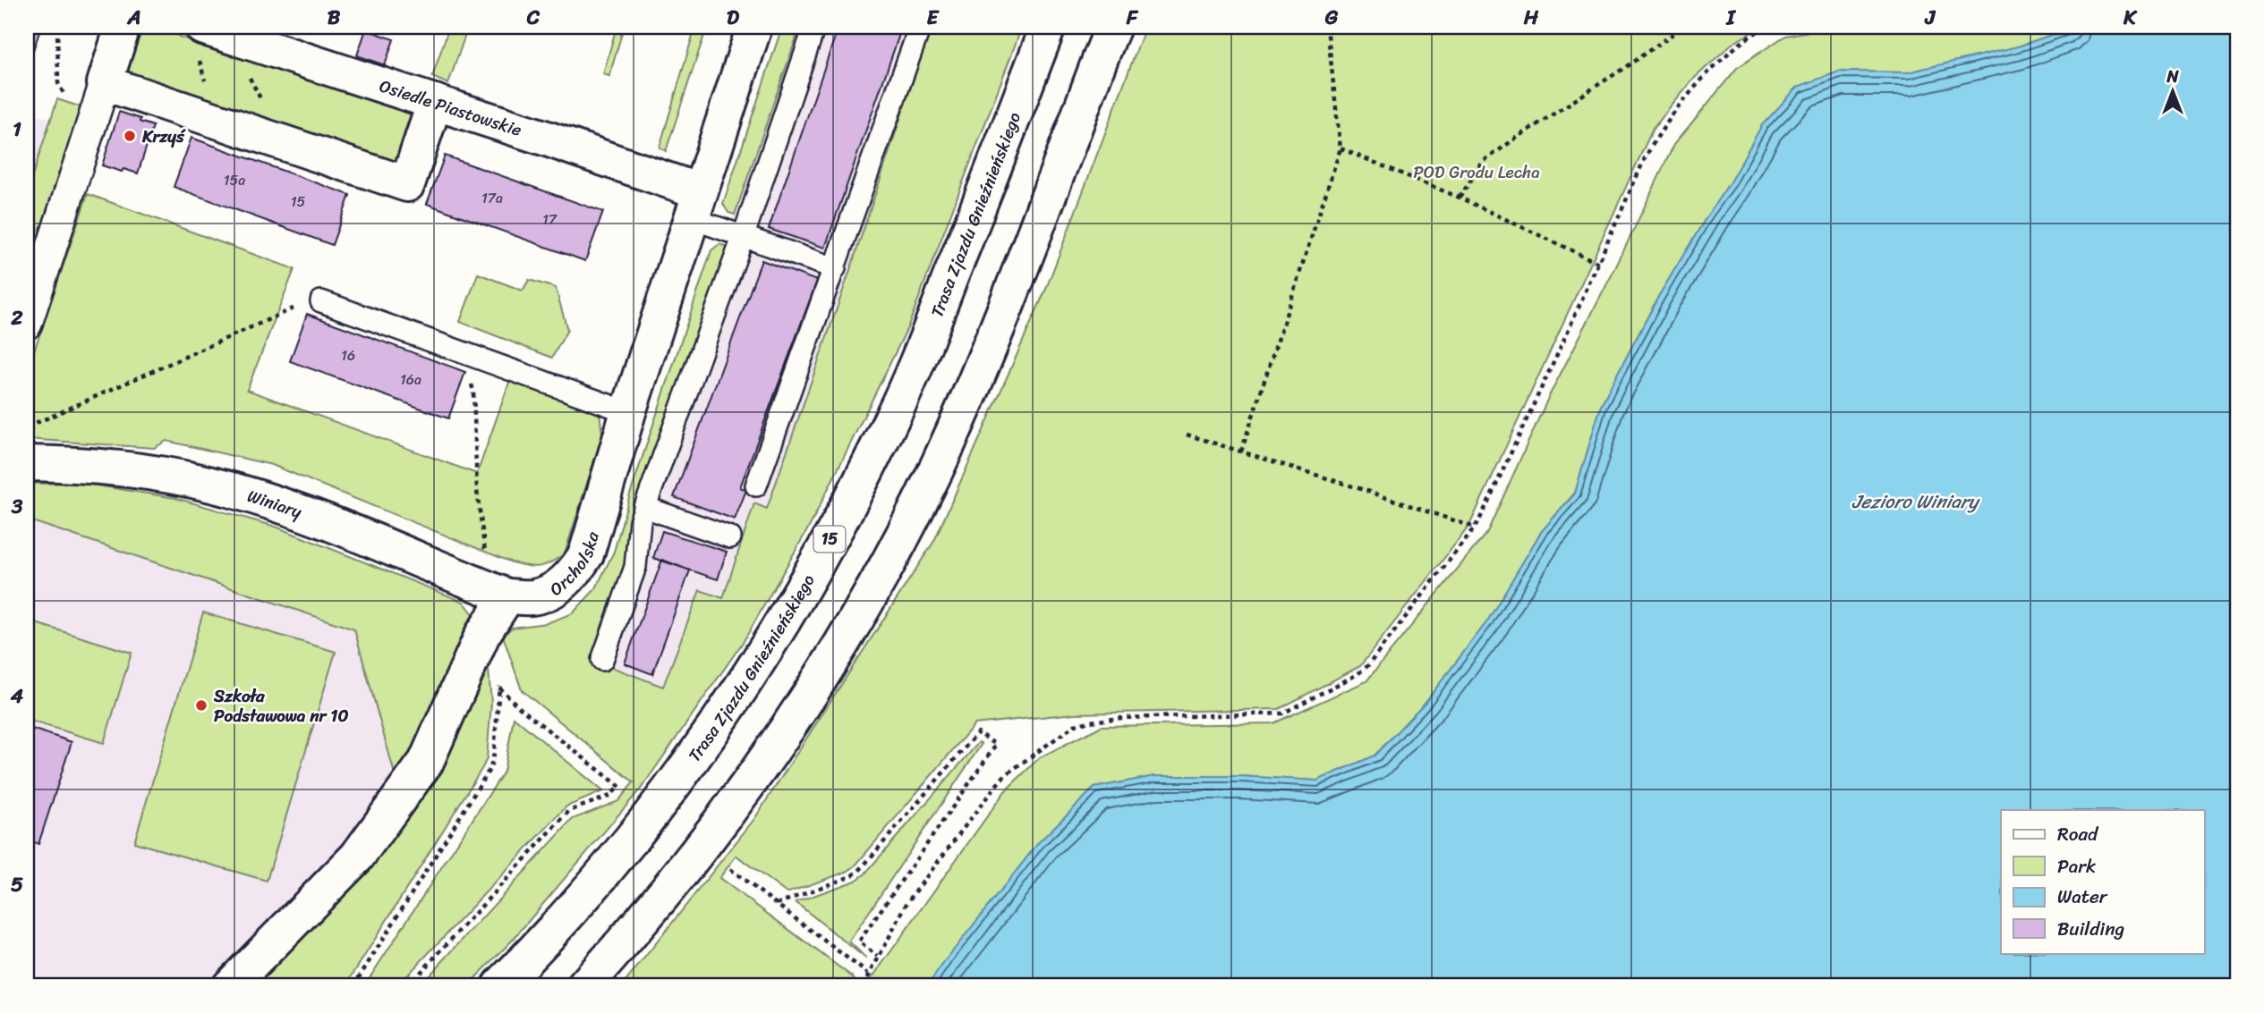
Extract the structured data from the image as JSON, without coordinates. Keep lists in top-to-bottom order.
{
  "streets": {
    "street": [
      "Osiedle Piastowskie",
      "Trasa Zjazdu Gnieźnieńskiego",
      "Winiary",
      "15",
      "Orcholska"
    ]
  },
  "crossings": [
    ["Osiedle Piastowskie", "Orcholska"],
    ["Winiary", "Orcholska"]
  ],
  "water": ["Jezioro Winiary"],
  "parks": ["POD Grodu Lecha"],
  "places": ["Krzyś", "Szkoła Podstawowa nr 10"],
  "house_numbers": [
    "15a",
    "17a",
    "15",
    "17",
    "16",
    "16a"
  ],
  "legend": [
    "Road",
    "Park",
    "Water",
    "Building"
  ],
  "north": "top",
  "grid": {
    "columns": [
      "A",
      "B",
      "C",
      "D",
      "E",
      "F",
      "G",
      "H",
      "I",
      "J",
      "K"
    ],
    "rows": [
      "1",
      "2",
      "3",
      "4",
      "5"
    ]
  }
}
